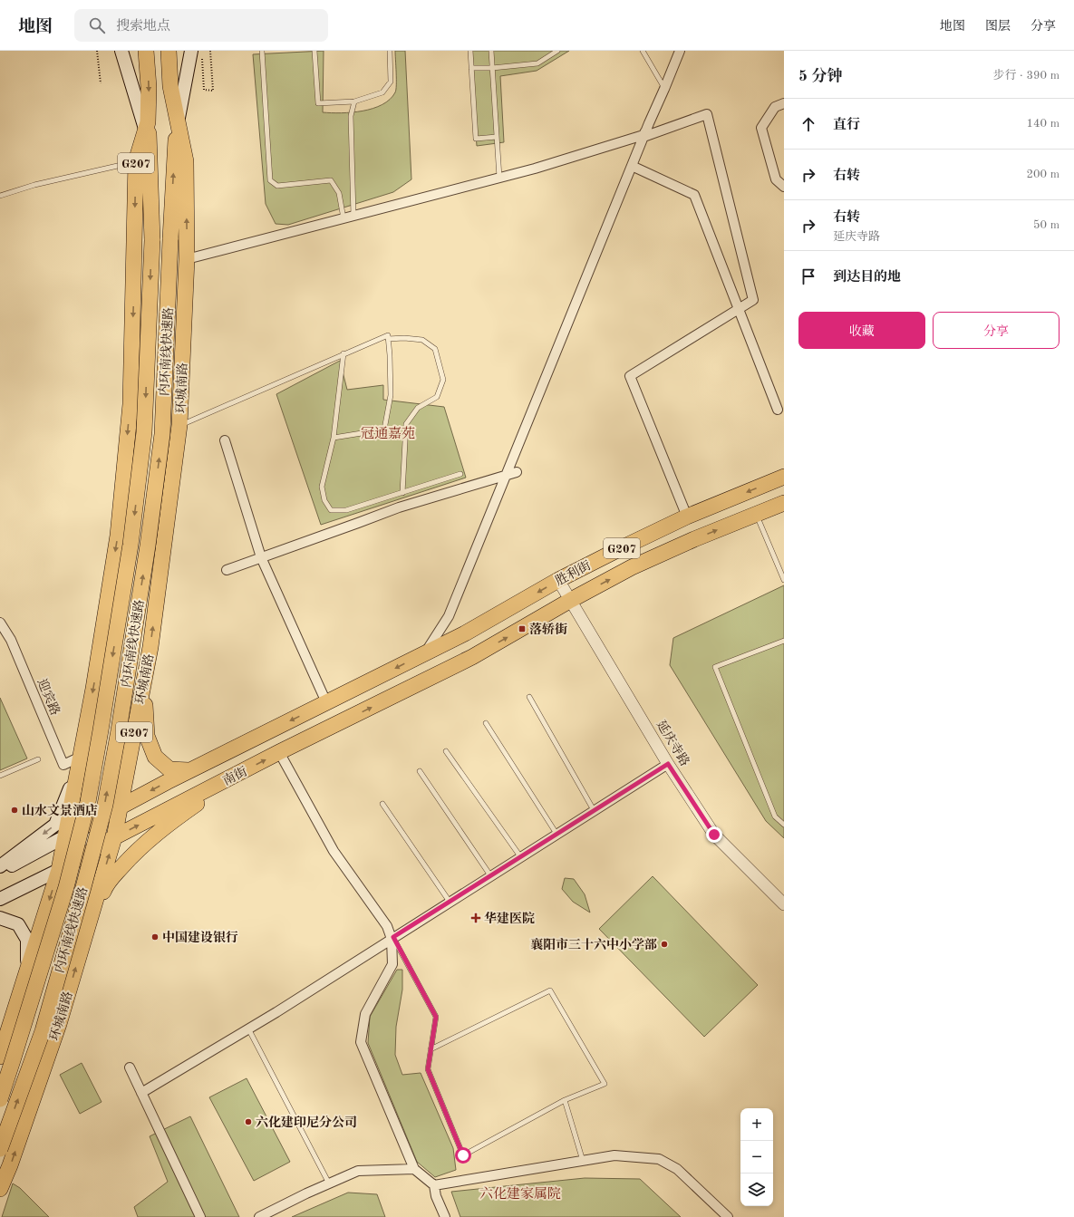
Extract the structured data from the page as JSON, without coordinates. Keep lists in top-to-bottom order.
{
  "streets": {
    "highway": [
      "G207",
      "内环南线快速路",
      "环城南路",
      "胜利街",
      "南街"
    ],
    "street": ["迎宾路", "延庆寺路"]
  },
  "crossings": [
    ["内环南线快速路", "环城南路"],
    ["内环南线快速路", "迎宾路"],
    ["环城南路", "南街"],
    ["胜利街", "延庆寺路"],
    ["胜利街", "南街"],
    ["延庆寺路", "南街"]
  ],
  "one_way": ["胜利街"],
  "districts": ["冠通嘉苑", "六化建家属院"],
  "places": {
    "transit": ["落轿街"],
    "other": [
      "山水文景酒店",
      "中国建设银行",
      "襄阳市三十六中小学部",
      "六化建印尼分公司"
    ],
    "health": ["华建医院"]
  },
  "page": {
    "header": "地图",
    "search": "搜索地点",
    "nav": ["地图", "图层", "分享"],
    "heading": ["5 分钟", "步行 · 390 m"],
    "list": [
      ["直行", "140 m"],
      ["右转", "200 m"],
      ["右转", "延庆寺路", "50 m"],
      "到达目的地"
    ],
    "buttons": ["收藏", "分享"],
    "map_buttons": ["+", "−"]
  }
}
